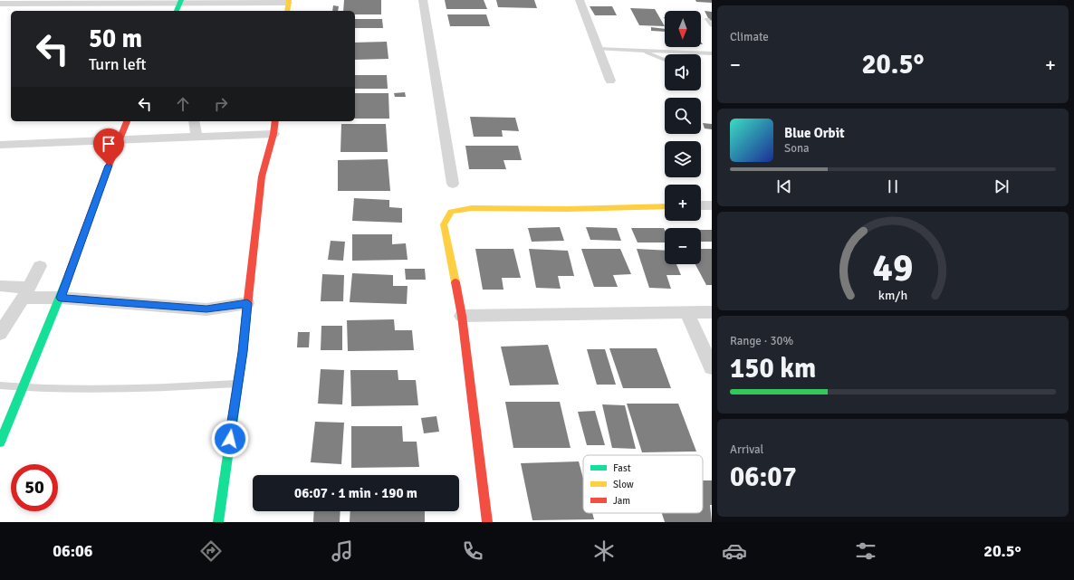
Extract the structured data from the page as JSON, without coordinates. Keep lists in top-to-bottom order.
{
  "legend": ["Fast", "Slow", "Jam"],
  "north": "bottom",
  "page": {
    "tile": [
      "Climate",
      ["Range · 30%", "150 km"],
      ["Arrival", "06:07"]
    ],
    "map_buttons": ["+", "−"],
    "turn": ["50 m", "Turn left"],
    "heat": ["−", "20.5°", "+"],
    "song": ["Blue Orbit", "Sona"],
    "limit": "50",
    "trip": "06:07 · 1 min · 190 m",
    "tabs": ["06:06", "20.5°"],
    "gauge": ["49", "km/h"]
  }
}
